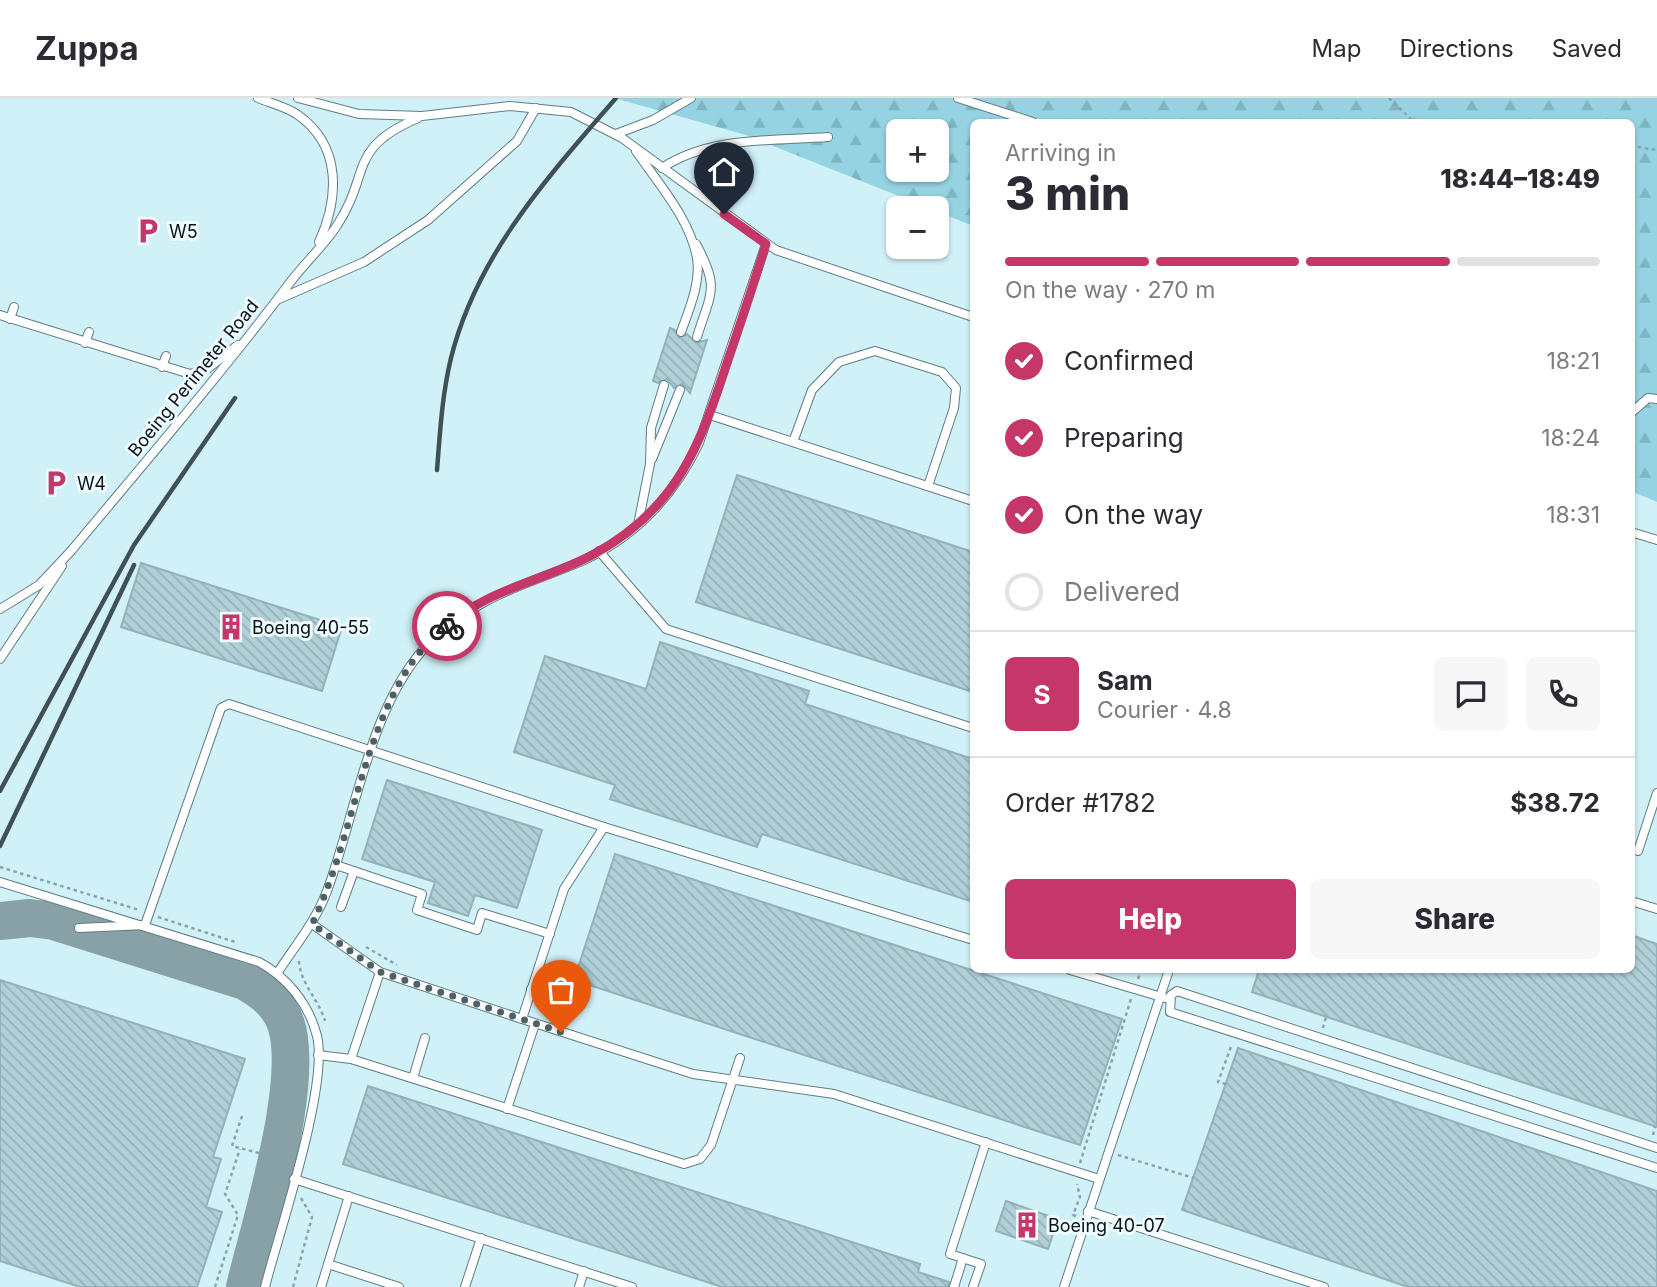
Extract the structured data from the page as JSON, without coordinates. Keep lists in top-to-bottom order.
{
  "streets": {
    "lane": ["Boeing Perimeter Road"]
  },
  "places": {
    "parking": ["W5", "W4"],
    "building": ["Boeing 40-55", "Boeing 40-07"]
  },
  "page": {
    "header": "Zuppa",
    "nav": ["Map", "Directions", "Saved"],
    "map_buttons": ["+", "−"],
    "heading": ["3 min", "Arriving in", "18:44–18:49"],
    "panel": [
      "Sam",
      "Courier · 4.8",
      "Order #1782",
      "$38.72"
    ],
    "bar": "On the way · 270 m",
    "list": [
      ["Confirmed", "18:21"],
      ["Preparing", "18:24"],
      ["On the way", "18:31"],
      "Delivered"
    ],
    "round": "S",
    "buttons": ["Help", "Share"]
  }
}
